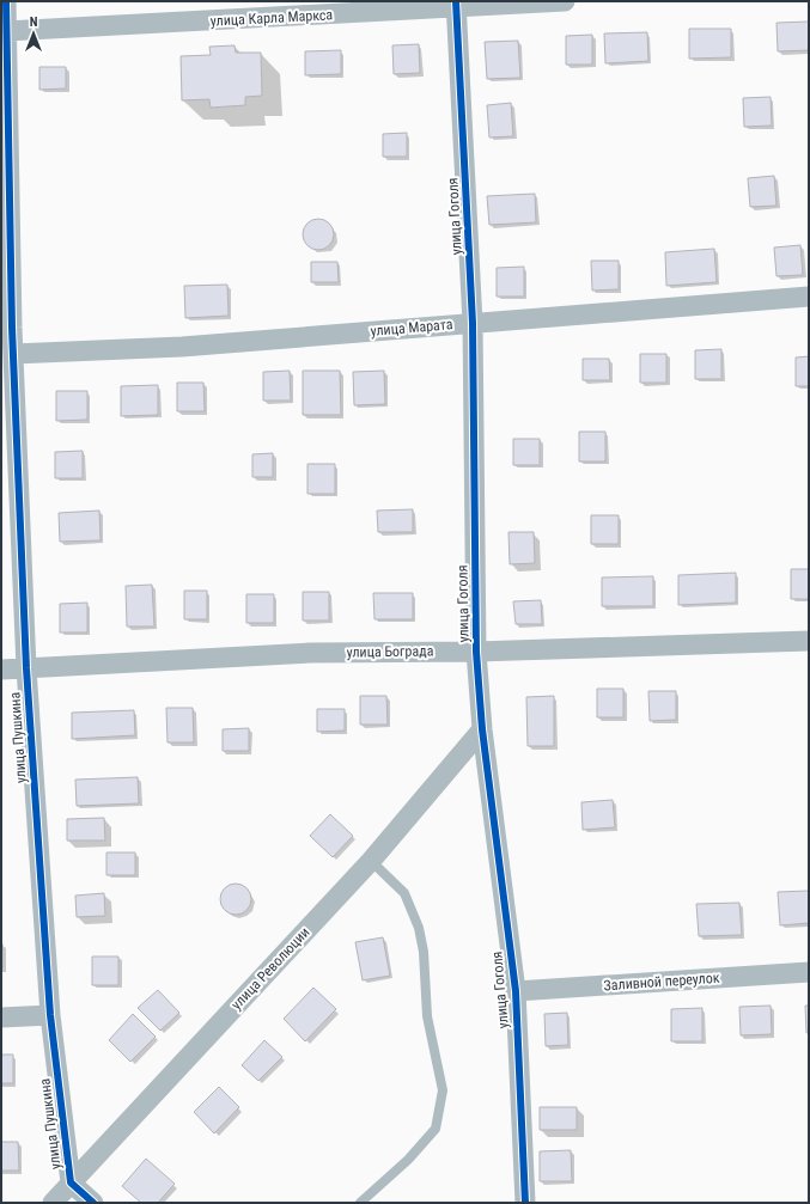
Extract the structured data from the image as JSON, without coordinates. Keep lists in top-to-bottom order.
{
  "streets": {
    "street": [
      "улица Карла Маркса",
      "улица Гоголя",
      "улица Марата",
      "улица Бограда",
      "улица Пушкина",
      "улица Революции",
      "Заливной переулок"
    ]
  },
  "crossings": [
    ["улица Карла Маркса", "улица Гоголя"],
    ["улица Карла Маркса", "улица Пушкина"],
    ["улица Гоголя", "улица Марата"],
    ["улица Гоголя", "улица Бограда"],
    ["улица Гоголя", "улица Революции"],
    ["улица Гоголя", "Заливной переулок"],
    ["улица Марата", "улица Пушкина"],
    ["улица Бограда", "улица Пушкина"],
    ["улица Пушкина", "улица Революции"]
  ],
  "north": "top"
}
